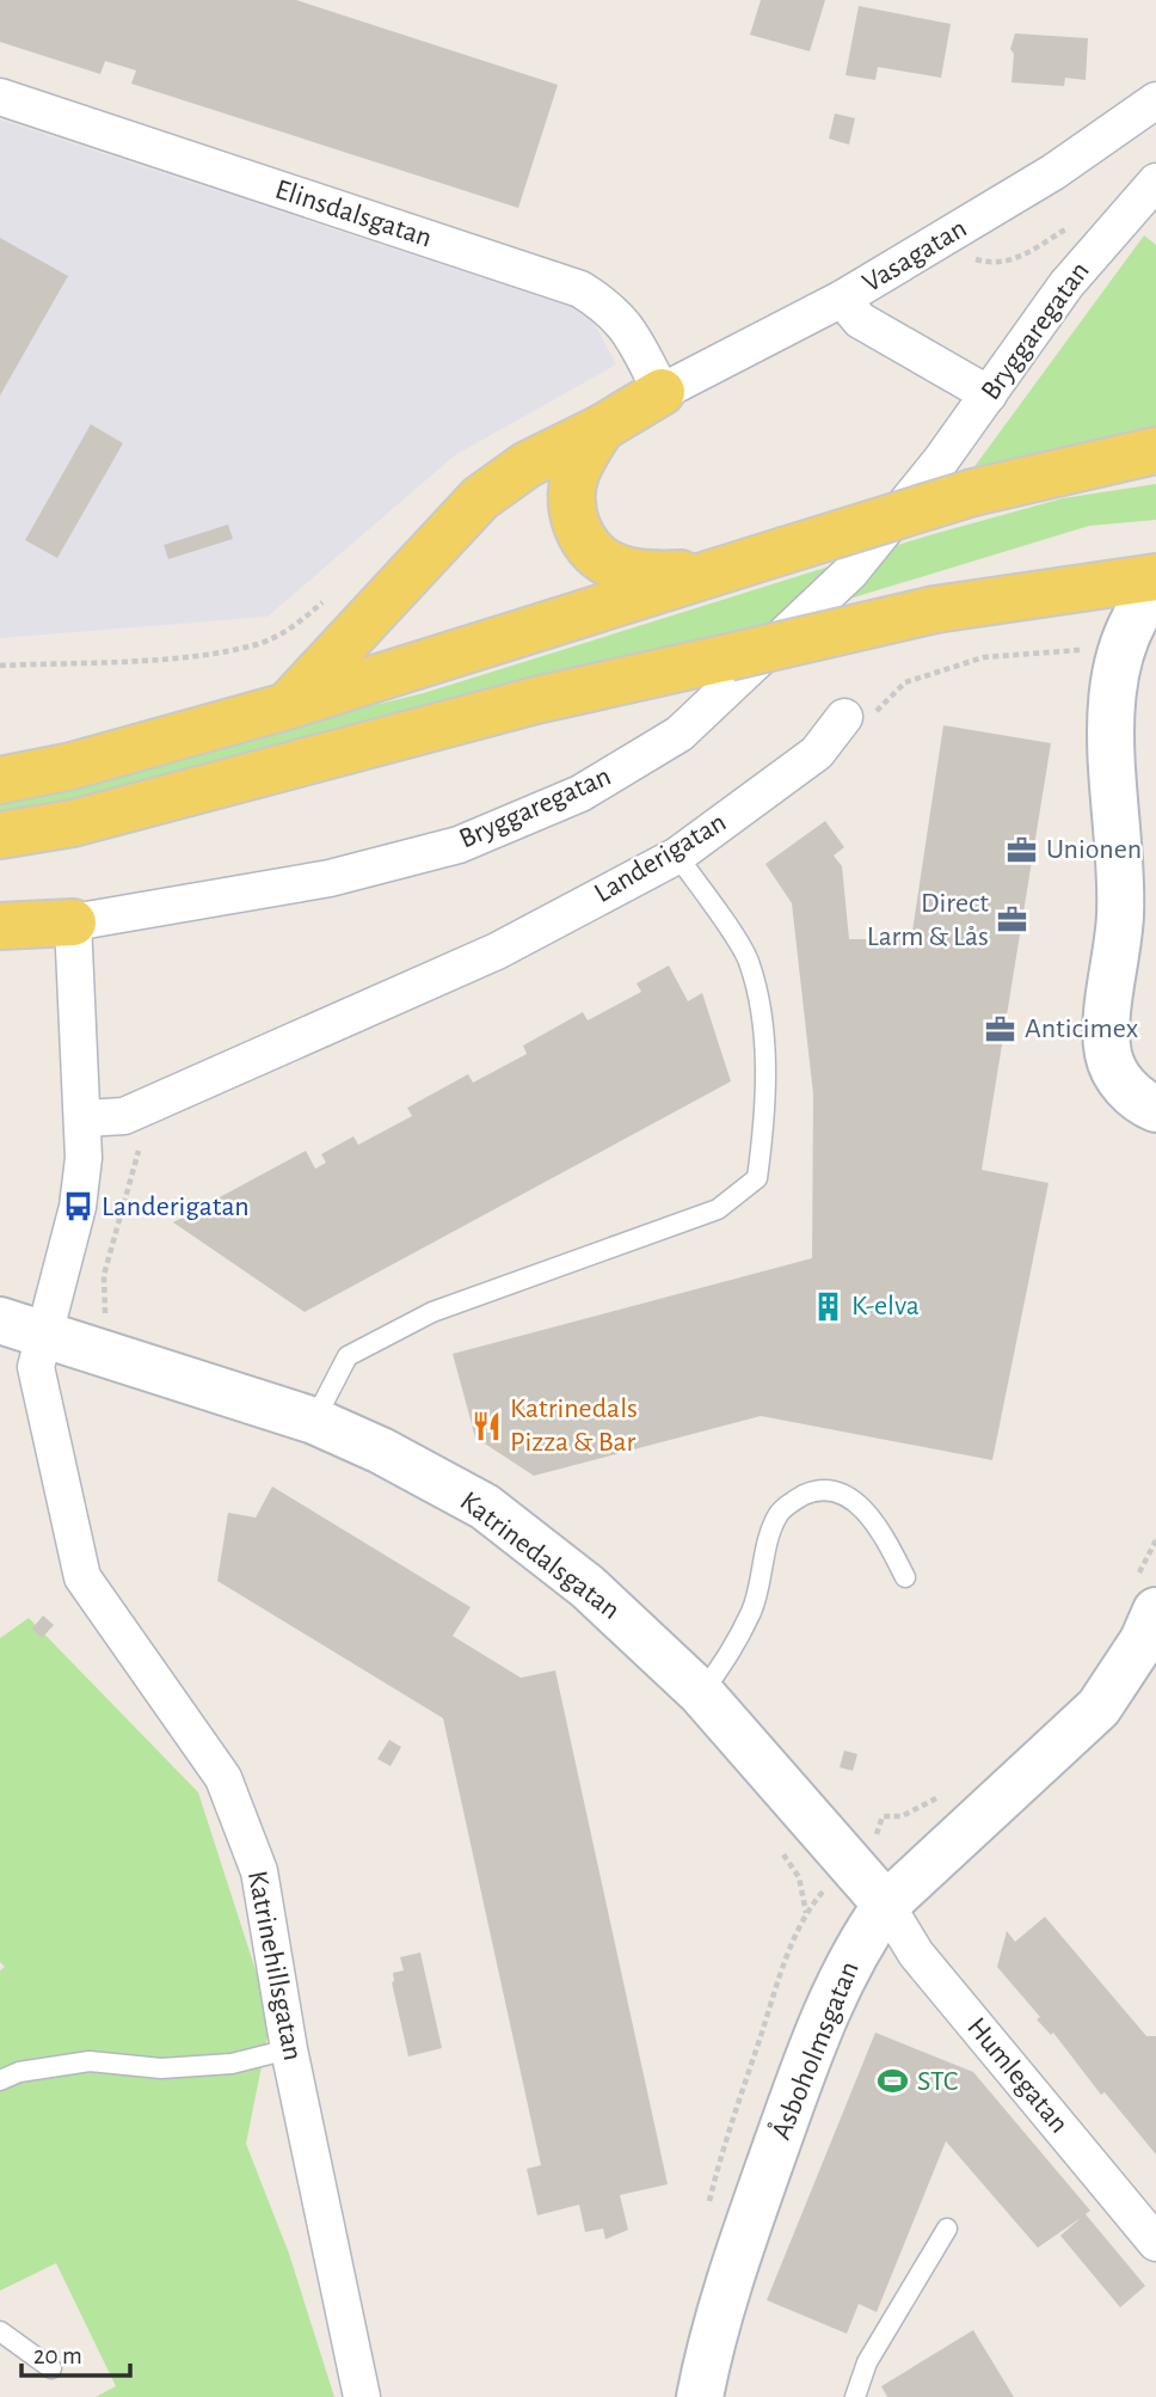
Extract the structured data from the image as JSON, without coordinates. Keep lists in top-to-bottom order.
{
  "streets": {
    "street": [
      "Elinsdalsgatan",
      "Vasagatan",
      "Bryggaregatan",
      "Landerigatan",
      "Katrinedalsgatan",
      "Katrinehillsgatan",
      "Åsboholmsgatan",
      "Humlegatan"
    ]
  },
  "crossings": [
    ["Elinsdalsgatan", "Vasagatan"],
    ["Katrinedalsgatan", "Katrinehillsgatan"],
    ["Katrinedalsgatan", "Åsboholmsgatan"],
    ["Katrinedalsgatan", "Humlegatan"],
    ["Åsboholmsgatan", "Humlegatan"]
  ],
  "places": {
    "office": ["Unionen", "Direct Larm & Lås", "Anticimex"],
    "bus stop": ["Landerigatan"],
    "building": ["K-elva"],
    "restaurant": ["Katrinedals Pizza & Bar"],
    "sports": ["STC"]
  },
  "scale_bar": "20 m"
}
